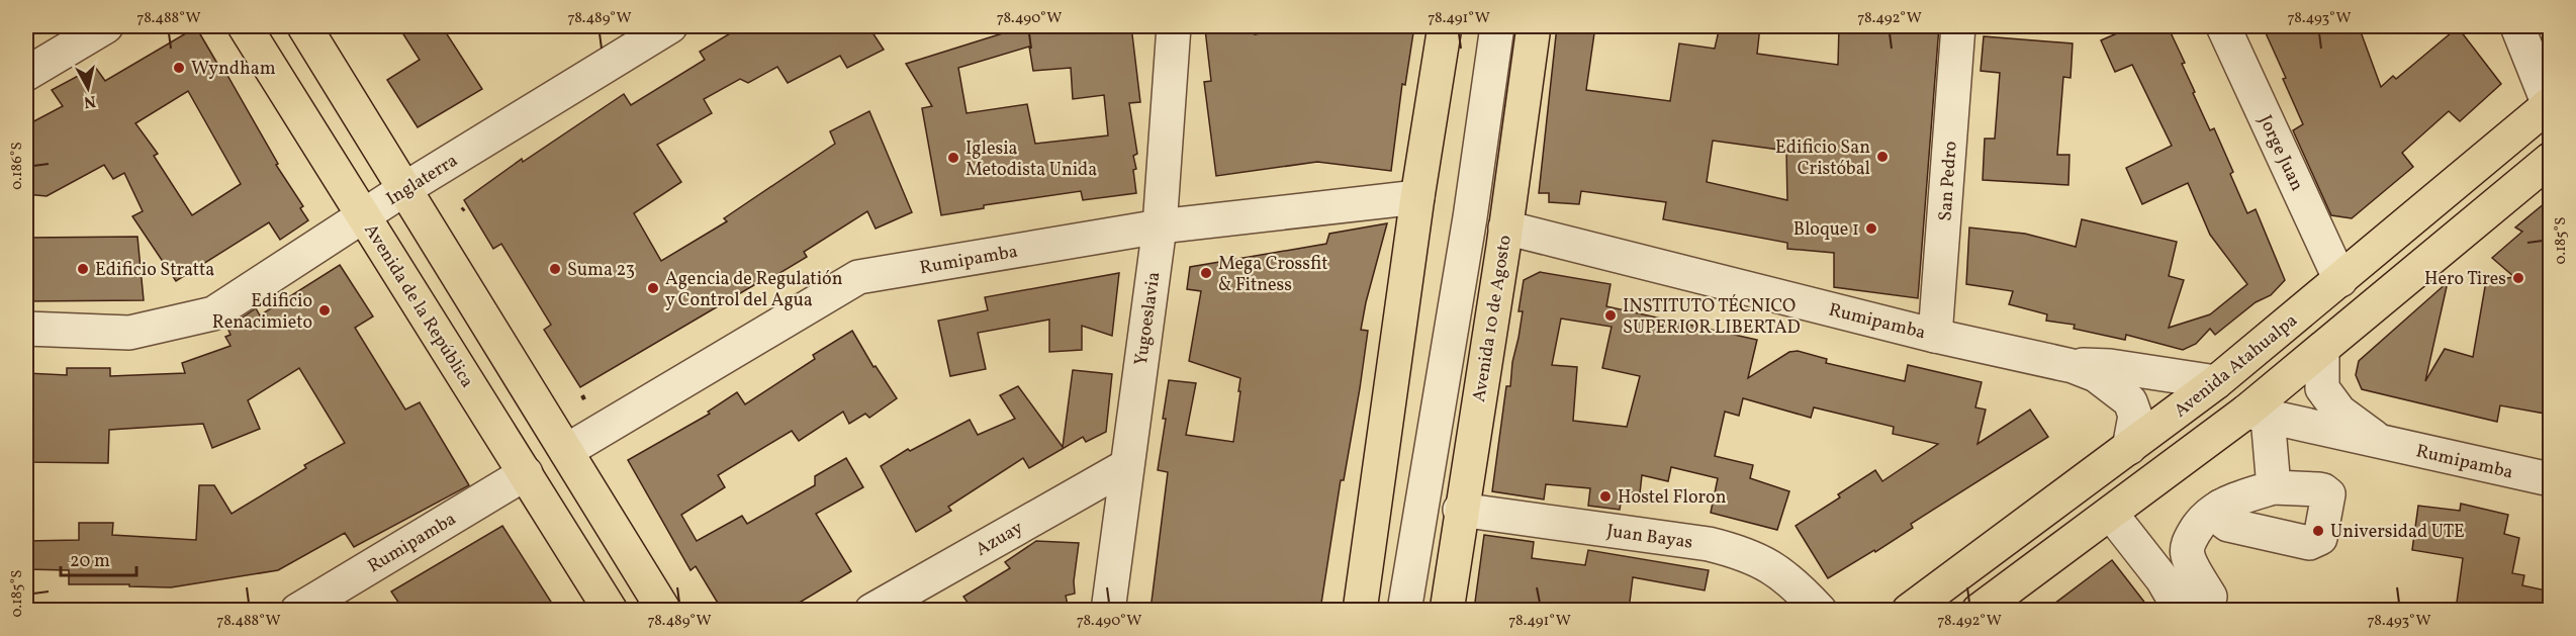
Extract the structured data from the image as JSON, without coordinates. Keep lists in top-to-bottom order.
{
  "streets": {
    "main road": ["Avenida de la República", "Avenida 10 de Agosto", "Avenida Atahualpa"],
    "street": [
      "Jorge Juan",
      "Inglaterra",
      "San Pedro",
      "Rumipamba",
      "Yugoeslavia",
      "Juan Bayas",
      "Azuay"
    ]
  },
  "crossings": [
    ["Jorge Juan", "Avenida Atahualpa"],
    ["Inglaterra", "Avenida de la República"],
    ["San Pedro", "Rumipamba"],
    ["Rumipamba", "Avenida de la República"],
    ["Rumipamba", "Yugoeslavia"],
    ["Rumipamba", "Avenida 10 de Agosto"],
    ["Rumipamba", "Avenida Atahualpa"],
    ["Yugoeslavia", "Azuay"],
    ["Avenida 10 de Agosto", "Juan Bayas"]
  ],
  "places": [
    "Wyndham",
    "Edificio San Cristóbal",
    "Iglesia Metodista Unida",
    "Bloque 1",
    "Edificio Stratta",
    "Suma 23",
    "Mega Crossfit & Fitness",
    "Hero Tires",
    "Agencia de Regulatión y Control del Agua",
    "Edificio Renacimieto",
    "INSTITUTO TÉCNICO SUPERIOR LIBERTAD",
    "Hostel Floron",
    "Universidad UTE"
  ],
  "scale_bar": "20 m",
  "north": "bottom",
  "coordinates": [
    "78.488°W",
    "78.489°W",
    "78.490°W",
    "78.491°W",
    "78.492°W",
    "78.493°W",
    "0.186°S",
    "0.185°S"
  ]
}
